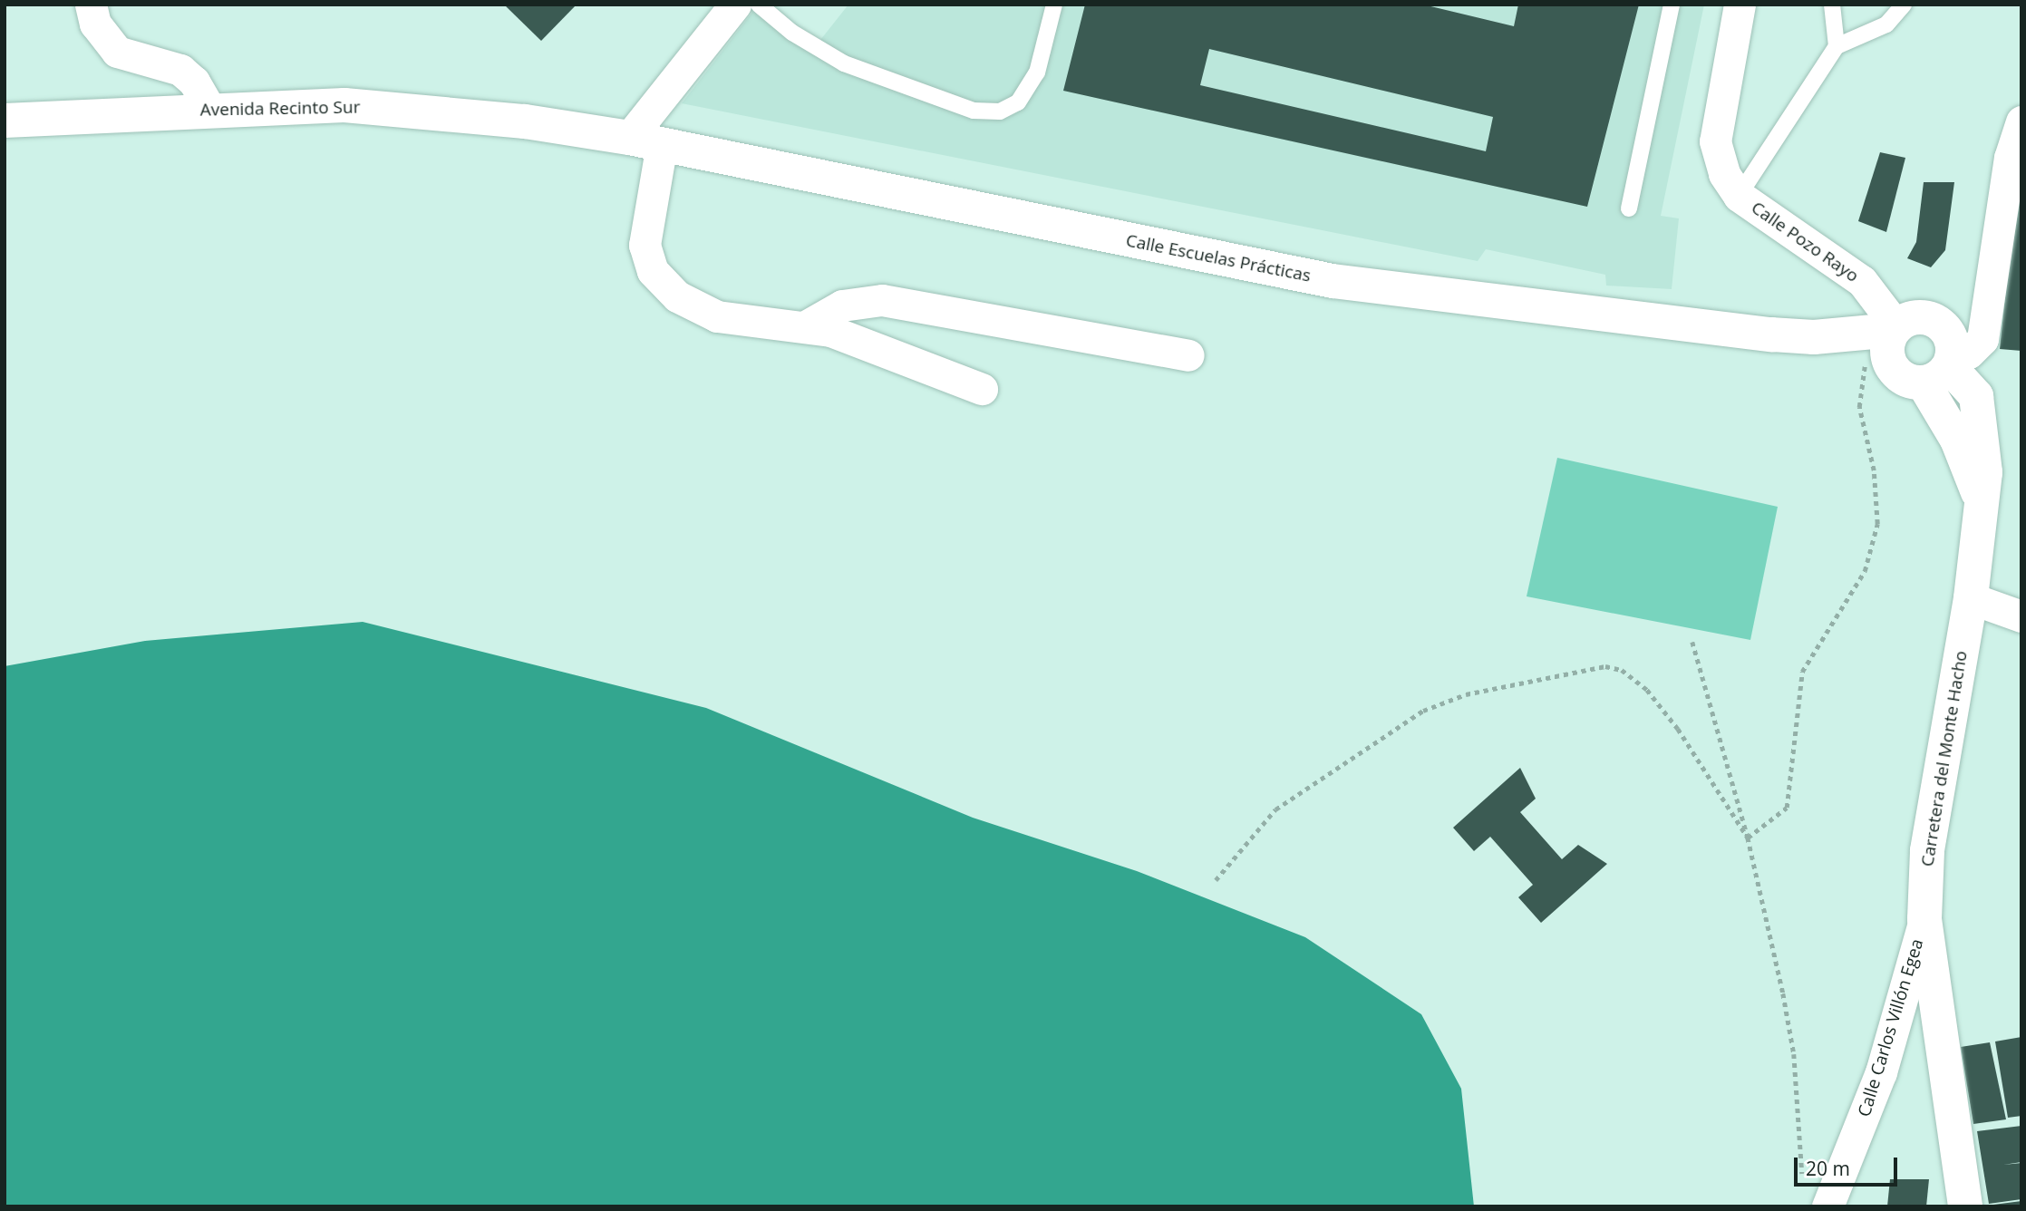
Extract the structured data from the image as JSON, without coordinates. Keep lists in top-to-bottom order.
{
  "streets": {
    "main road": ["Avenida Recinto Sur", "Calle Escuelas Prácticas", "Carretera del Monte Hacho"],
    "street": ["Calle Pozo Rayo", "Calle Carlos Villón Egea"]
  },
  "crossings": [
    ["Avenida Recinto Sur", "Calle Escuelas Prácticas"],
    ["Calle Pozo Rayo", "Carretera del Monte Hacho"],
    ["Carretera del Monte Hacho", "Calle Carlos Villón Egea"]
  ],
  "scale_bar": "20 m"
}
